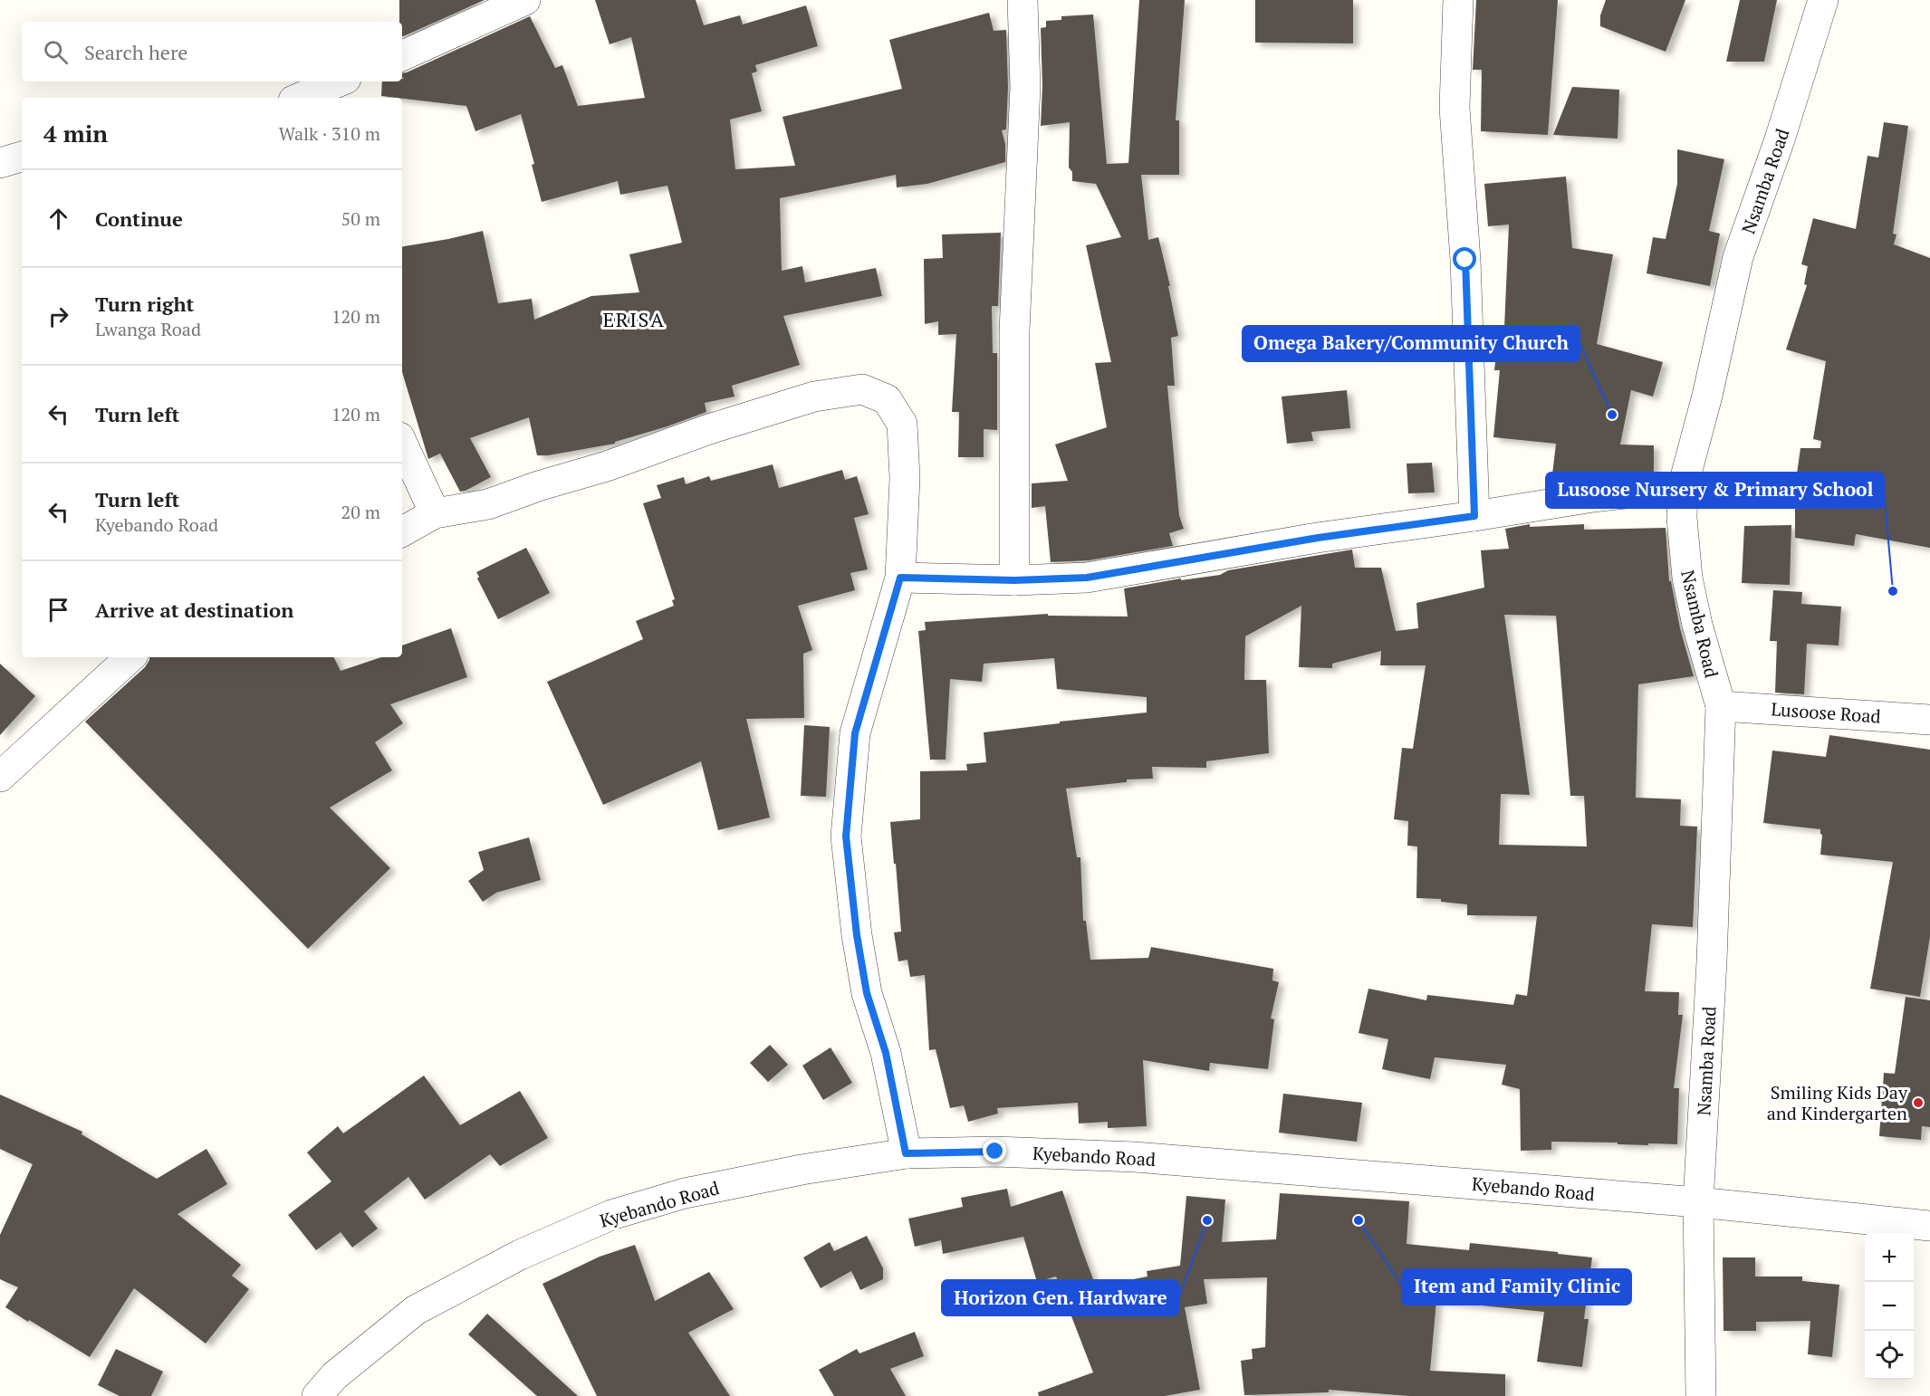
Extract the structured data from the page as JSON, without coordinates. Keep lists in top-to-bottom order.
{
  "streets": {
    "street": ["Nsamba Road", "Lusoose Road", "Kyebando Road"]
  },
  "crossings": [
    ["Nsamba Road", "Lusoose Road"],
    ["Nsamba Road", "Kyebando Road"]
  ],
  "districts": ["ERISA"],
  "places": [
    "Omega Bakery/Community Church",
    "Lusoose Nursery & Primary School",
    "Smiling Kids Day and Kindergarten",
    "Horizon Gen. Hardware",
    "Item and Family Clinic"
  ],
  "page": {
    "search": "Search here",
    "heading": ["4 min", "Walk · 310 m"],
    "list": [
      ["Continue", "50 m"],
      ["Turn right", "Lwanga Road", "120 m"],
      ["Turn left", "120 m"],
      ["Turn left", "Kyebando Road", "20 m"],
      "Arrive at destination"
    ],
    "map_buttons": ["+", "−"]
  }
}
